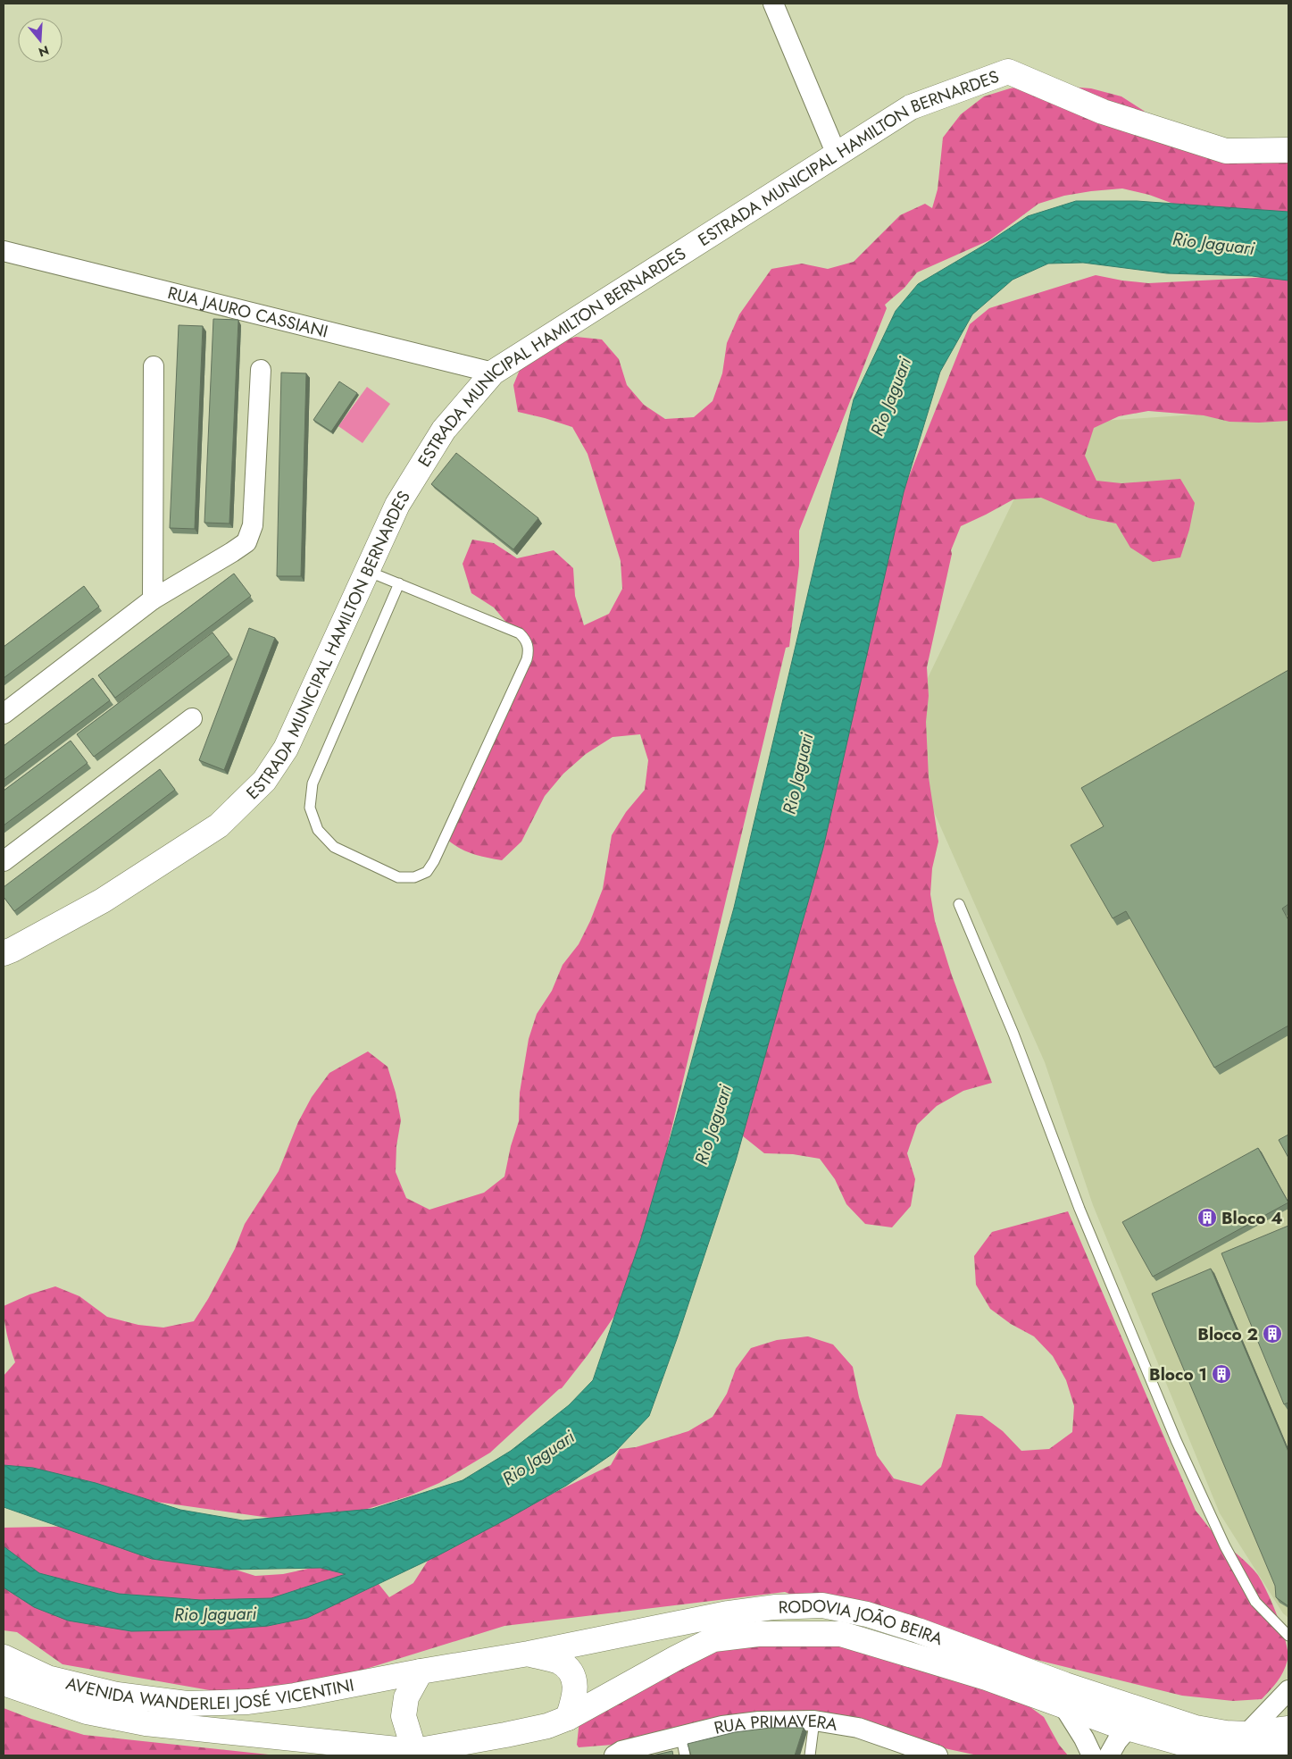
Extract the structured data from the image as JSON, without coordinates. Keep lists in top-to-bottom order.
{
  "streets": {
    "main road": ["ESTRADA MUNICIPAL HAMILTON BERNARDES", "RODOVIA JOÃO BEIRA", "AVENIDA WANDERLEI JOSÉ VICENTINI"],
    "street": ["RUA JAURO CASSIANI", "RUA PRIMAVERA"]
  },
  "crossings": [
    ["ESTRADA MUNICIPAL HAMILTON BERNARDES", "RUA JAURO CASSIANI"],
    ["RODOVIA JOÃO BEIRA", "AVENIDA WANDERLEI JOSÉ VICENTINI"]
  ],
  "water": ["Rio Jaguari"],
  "places": {
    "building": ["Bloco 4", "Bloco 2", "Bloco 1"]
  },
  "north": "bottom"
}
